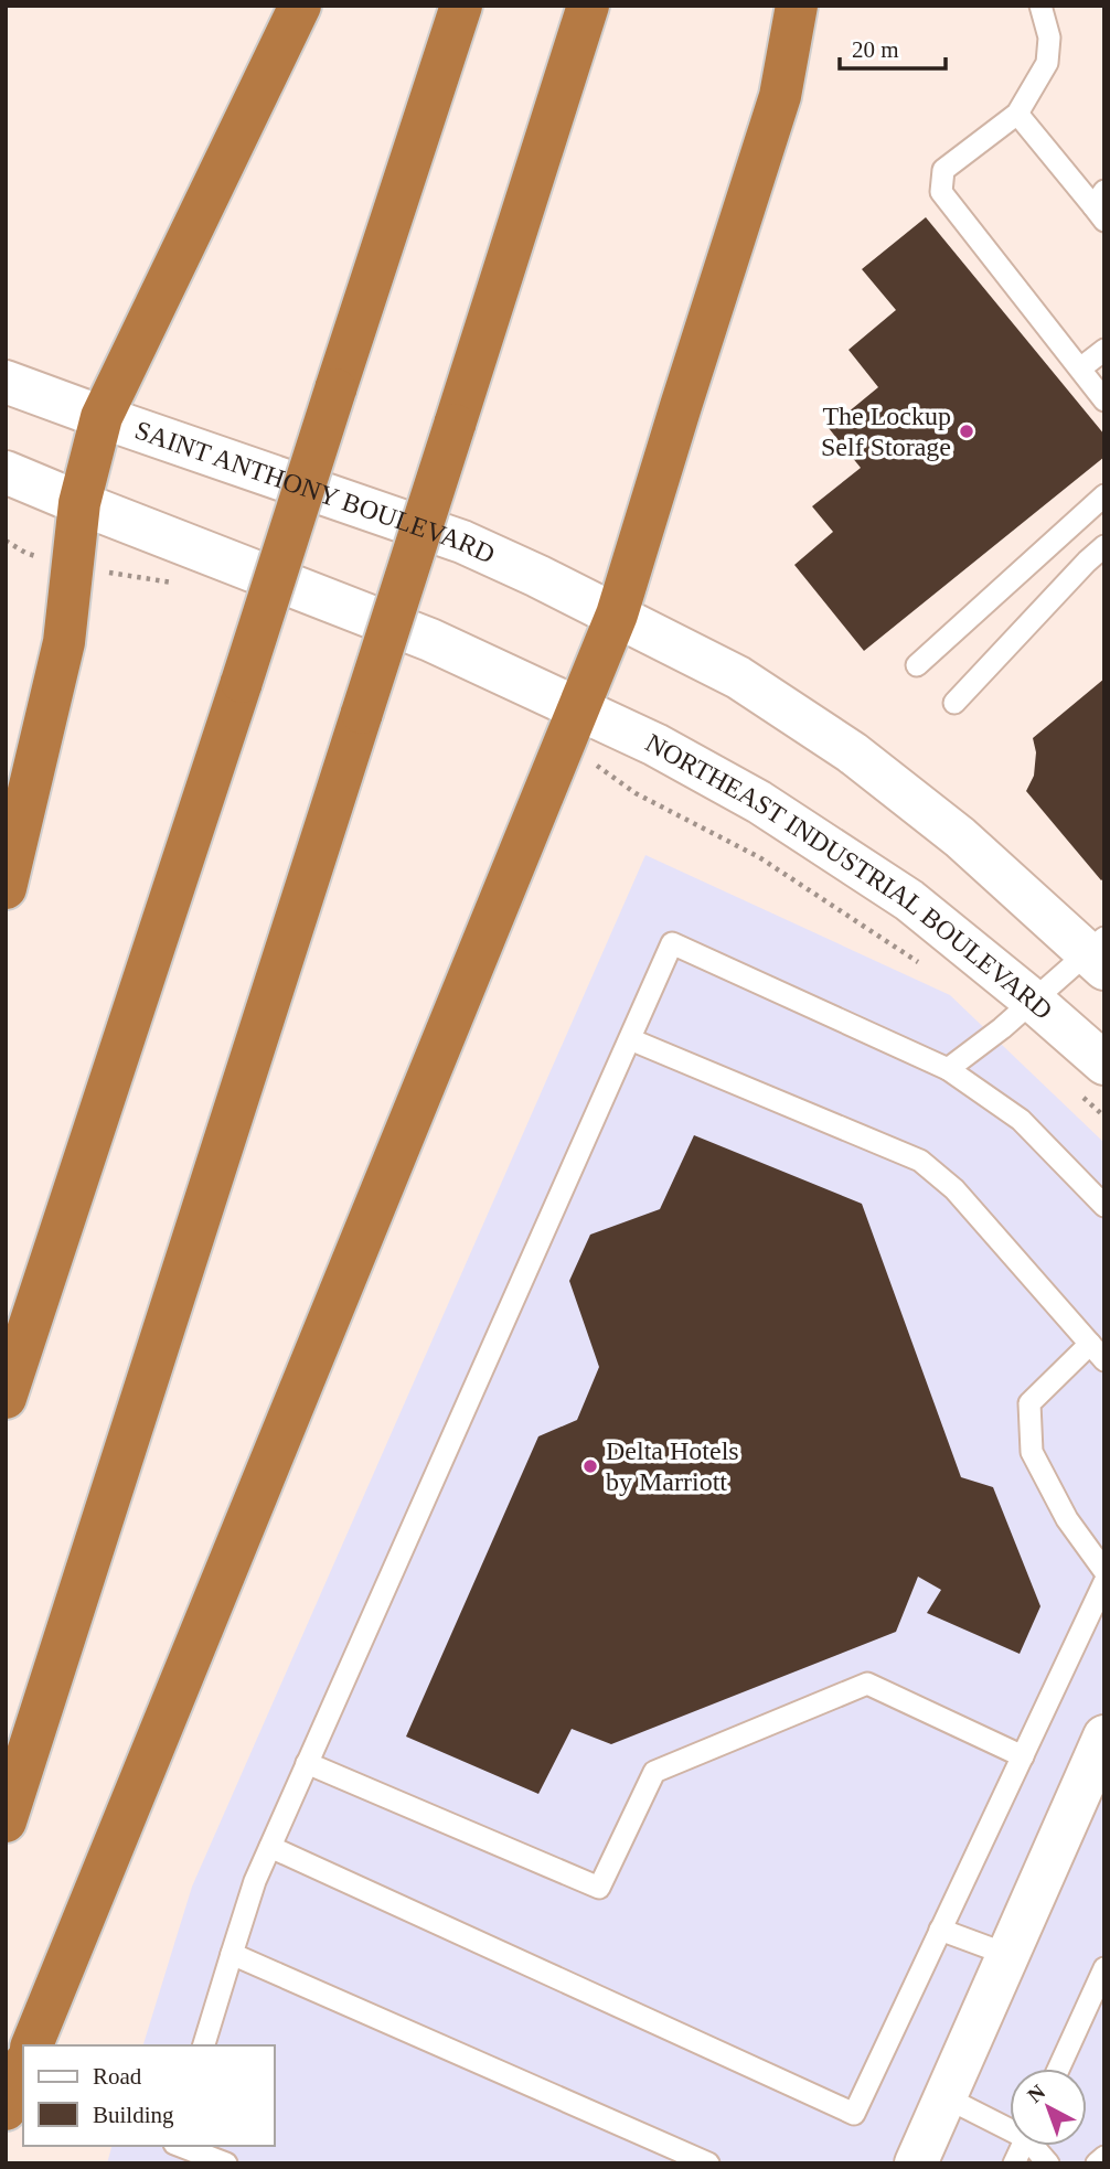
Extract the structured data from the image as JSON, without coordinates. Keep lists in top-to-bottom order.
{
  "streets": {
    "main road": ["SAINT ANTHONY BOULEVARD", "NORTHEAST INDUSTRIAL BOULEVARD"]
  },
  "places": ["The Lockup Self Storage", "Delta Hotels by Marriott"],
  "legend": ["Road", "Building"],
  "scale_bar": "20 m",
  "north": "top left"
}
